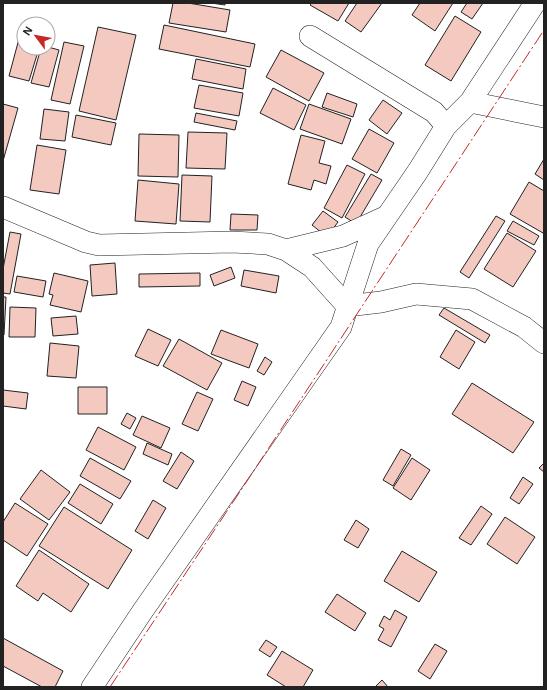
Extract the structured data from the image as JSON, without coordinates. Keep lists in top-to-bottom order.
{
  "north": "top left"
}
